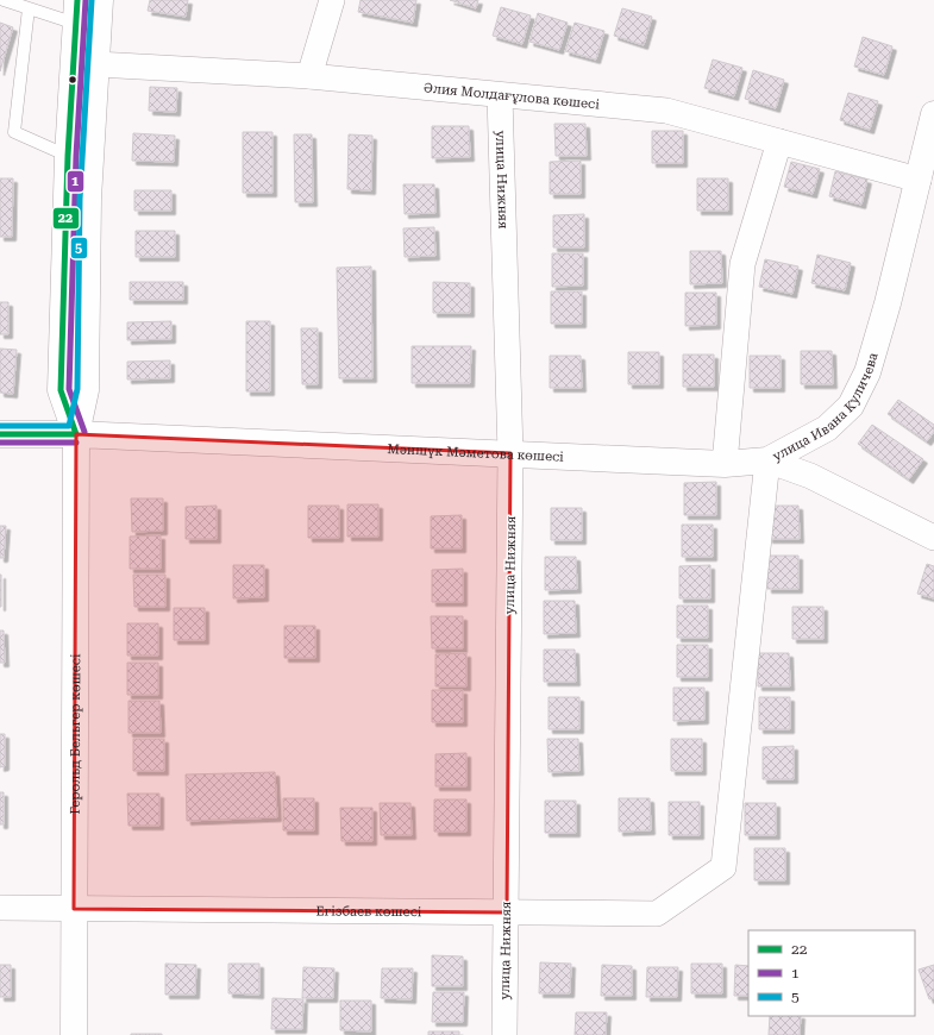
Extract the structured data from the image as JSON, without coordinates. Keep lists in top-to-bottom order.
{
  "streets": {
    "street": [
      "Әлия Молдағұлова көшесі",
      "улица Нижняя",
      "улица Ивана Куличева",
      "Мәншүк Мәметова көшесі",
      "Герольд Бельгер көшесі",
      "Егізбаев көшесі"
    ]
  },
  "crossings": [
    ["Әлия Молдағұлова көшесі", "улица Нижняя"],
    ["Әлия Молдағұлова көшесі", "улица Ивана Куличева"],
    ["Әлия Молдағұлова көшесі", "Герольд Бельгер көшесі"],
    ["улица Нижняя", "Мәншүк Мәметова көшесі"],
    ["улица Нижняя", "Егізбаев көшесі"],
    ["улица Ивана Куличева", "Мәншүк Мәметова көшесі"],
    ["улица Ивана Куличева", "Егізбаев көшесі"],
    ["Мәншүк Мәметова көшесі", "Герольд Бельгер көшесі"],
    ["Герольд Бельгер көшесі", "Егізбаев көшесі"]
  ],
  "lines": ["transit line 22", "transit line 1", "transit line 5"],
  "legend": ["22", "1", "5"]
}
